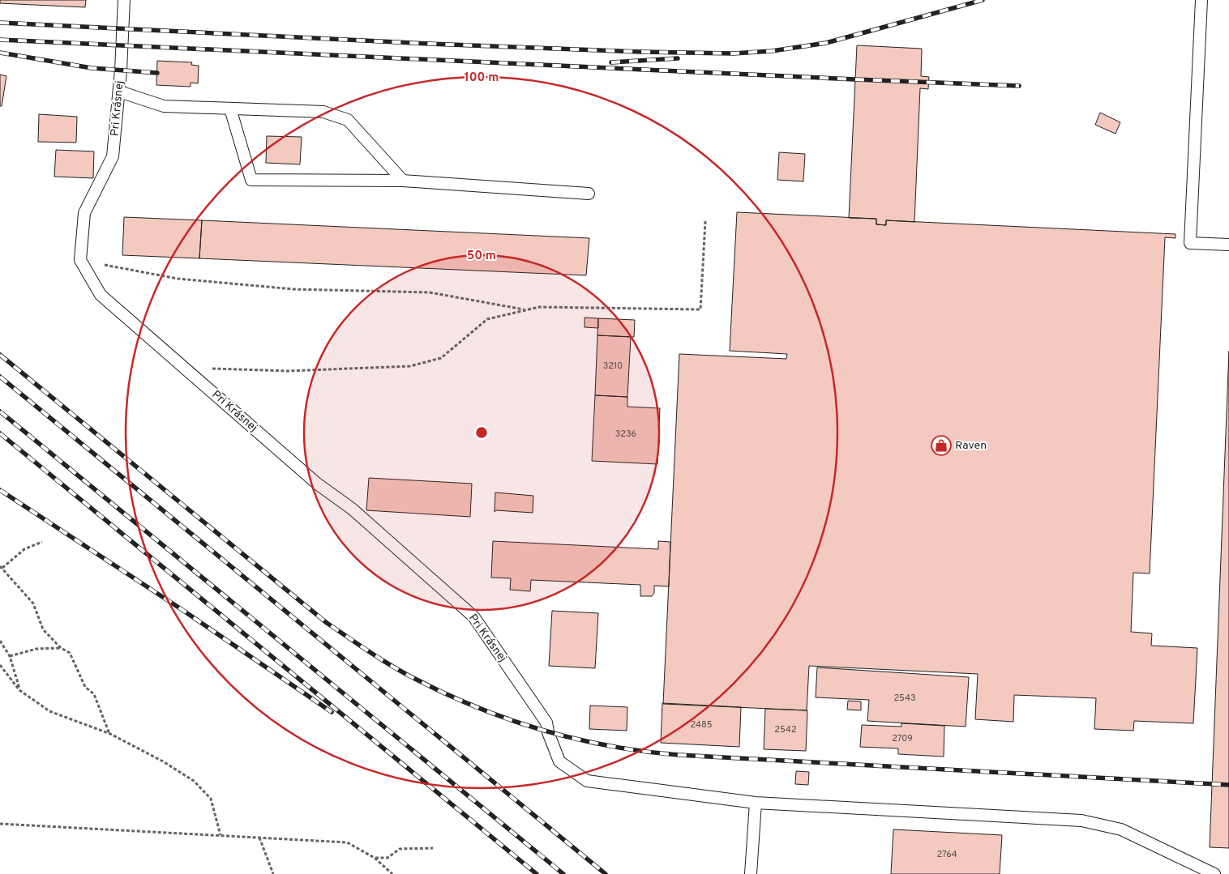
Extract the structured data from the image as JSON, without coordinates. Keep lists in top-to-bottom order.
{
  "streets": {
    "lane": ["Pri Krásnej"]
  },
  "places": {
    "shop": ["Raven"]
  },
  "house_numbers": [
    "3210",
    "3236",
    "2543",
    "2485",
    "2542",
    "2709",
    "2764"
  ],
  "rings": ["100 m", "50 m"]
}
